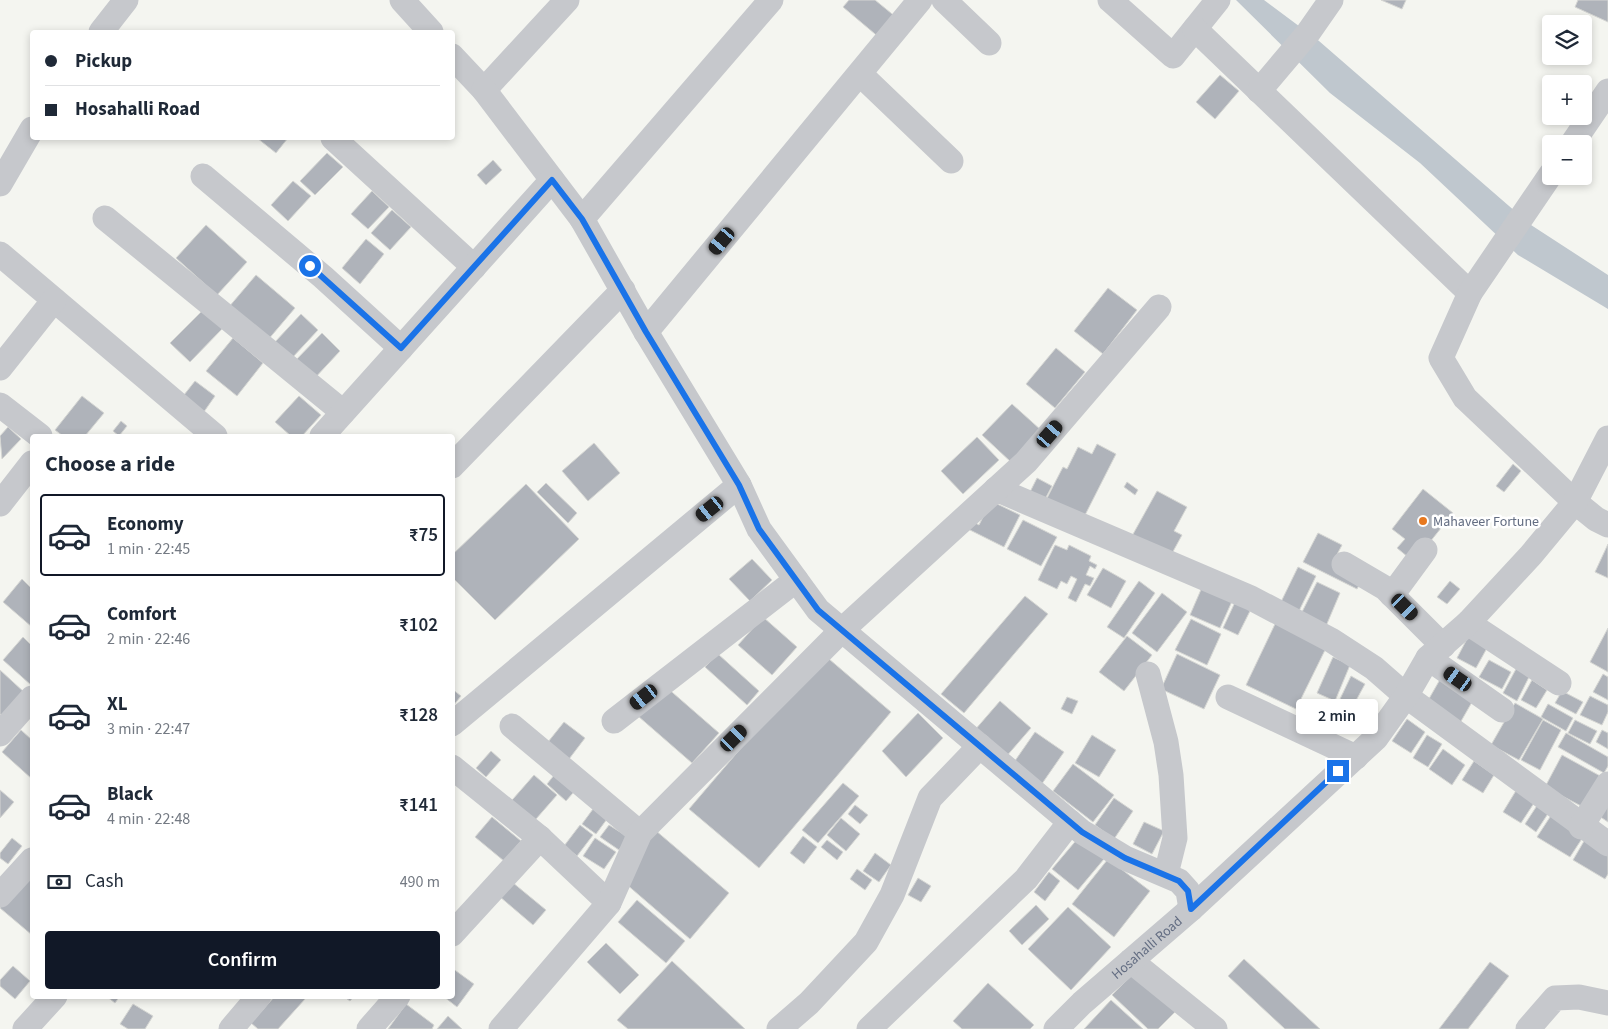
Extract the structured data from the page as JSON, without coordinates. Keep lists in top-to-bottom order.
{
  "streets": {
    "street": ["Hosahalli Road"]
  },
  "places": ["Mahaveer Fortune"],
  "page": {
    "map_buttons": ["+", "−"],
    "banner": ["Pickup", "Hosahalli Road"],
    "heading": "Choose a ride",
    "list": [
      {
        "name": "Economy",
        "note": "1 min · 22:45",
        "value": "₹75"
      },
      {
        "name": "Comfort",
        "note": "2 min · 22:46",
        "value": "₹102"
      },
      {
        "name": "XL",
        "note": "3 min · 22:47",
        "value": "₹128"
      },
      {
        "name": "Black",
        "note": "4 min · 22:48",
        "value": "₹141"
      }
    ],
    "bubble": "2 min",
    "pay": ["Cash", "490 m"],
    "buttons": "Confirm"
  }
}
